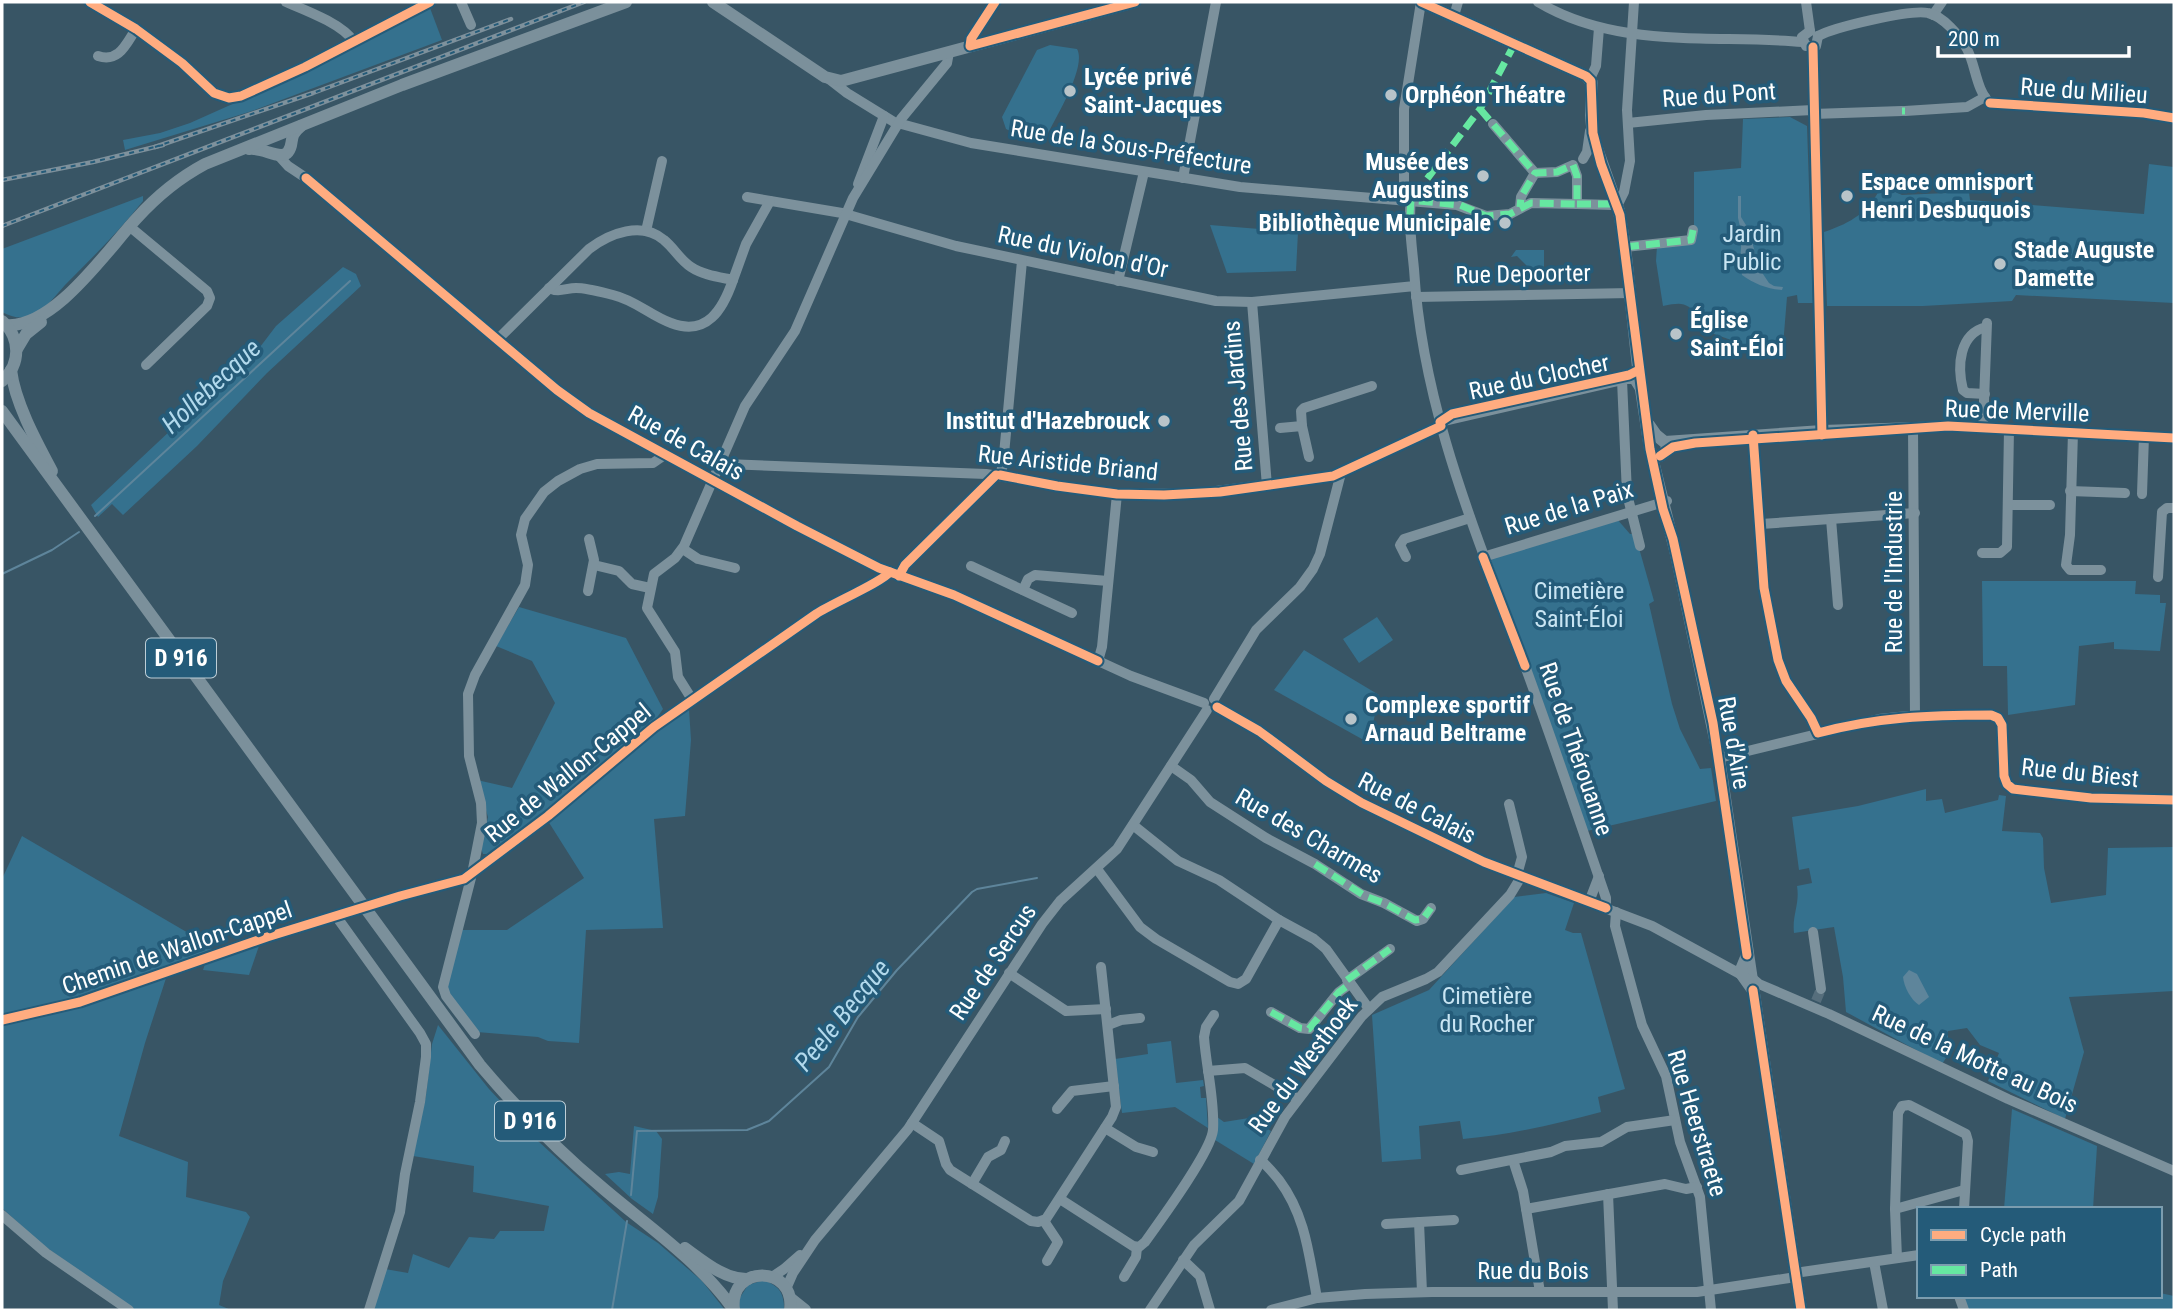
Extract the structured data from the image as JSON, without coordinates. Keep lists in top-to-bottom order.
{
  "streets": {
    "main road": ["D 916", "Rue d'Aire"],
    "street": [
      "Rue du Milieu",
      "Rue du Pont",
      "Rue de la Sous-Préfecture",
      "Rue du Violon d'Or",
      "Rue Depoorter",
      "Rue du Clocher",
      "Rue des Jardins",
      "Rue de Merville",
      "Rue de Calais",
      "Rue Aristide Briand",
      "Rue de la Paix",
      "Rue de l'Industrie",
      "Rue de Thérouanne",
      "Rue de Wallon-Cappel",
      "Rue du Biest",
      "Rue des Charmes",
      "Chemin de Wallon-Cappel",
      "Rue de Sercus",
      "Rue de la Motte au Bois",
      "Rue du Westhoek",
      "Rue Heerstraete",
      "Rue du Bois"
    ]
  },
  "crossings": [
    ["Rue du Milieu", "Rue du Pont"],
    ["Rue de la Sous-Préfecture", "Rue d'Aire"],
    ["Rue de la Sous-Préfecture", "Rue de Thérouanne"],
    ["Rue du Violon d'Or", "Rue Depoorter"],
    ["Rue du Violon d'Or", "Rue des Jardins"],
    ["Rue du Violon d'Or", "Rue de Thérouanne"],
    ["Rue Depoorter", "Rue d'Aire"],
    ["Rue Depoorter", "Rue de Thérouanne"],
    ["Rue du Clocher", "Rue Aristide Briand"],
    ["Rue du Clocher", "Rue d'Aire"],
    ["Rue du Clocher", "Rue de Thérouanne"],
    ["Rue des Jardins", "Rue Aristide Briand"],
    ["Rue de Merville", "Rue de l'Industrie"],
    ["Rue de Merville", "Rue d'Aire"],
    ["Rue de Calais", "Rue d'Aire"],
    ["Rue de Calais", "Rue de Thérouanne"],
    ["Rue de Calais", "Rue de Wallon-Cappel"],
    ["Rue de Calais", "Rue de Sercus"],
    ["Rue de Calais", "Rue de la Motte au Bois"],
    ["Rue de Calais", "Rue du Westhoek"],
    ["Rue de Calais", "Rue Heerstraete"],
    ["Rue Aristide Briand", "Rue de Thérouanne"],
    ["Rue Aristide Briand", "Rue de Wallon-Cappel"],
    ["Rue Aristide Briand", "Rue de Sercus"],
    ["Rue de la Paix", "Rue d'Aire"],
    ["Rue de la Paix", "Rue de Thérouanne"],
    ["Rue de l'Industrie", "Rue du Biest"],
    ["D 916", "Rue de Wallon-Cappel"],
    ["D 916", "Chemin de Wallon-Cappel"],
    ["Rue d'Aire", "Rue de la Motte au Bois"],
    ["Rue d'Aire", "Rue du Bois"],
    ["Rue de Thérouanne", "Rue Heerstraete"],
    ["Rue de Wallon-Cappel", "Chemin de Wallon-Cappel"],
    ["Rue des Charmes", "Rue de Sercus"],
    ["Rue Heerstraete", "Rue du Bois"]
  ],
  "water": ["Hollebecque", "Peele Becque"],
  "parks": ["Jardin Public", "Cimetière Saint-Éloi", "Cimetière du Rocher"],
  "places": [
    "Lycée privé Saint-Jacques",
    "Orphéon Théatre",
    "Musée des Augustins",
    "Espace omnisport Henri Desbuquois",
    "Bibliothèque Municipale",
    "Stade Auguste Damette",
    "Église Saint-Éloi",
    "Institut d'Hazebrouck",
    "Complexe sportif Arnaud Beltrame"
  ],
  "legend": ["Cycle path", "Path"],
  "scale_bar": "200 m"
}
